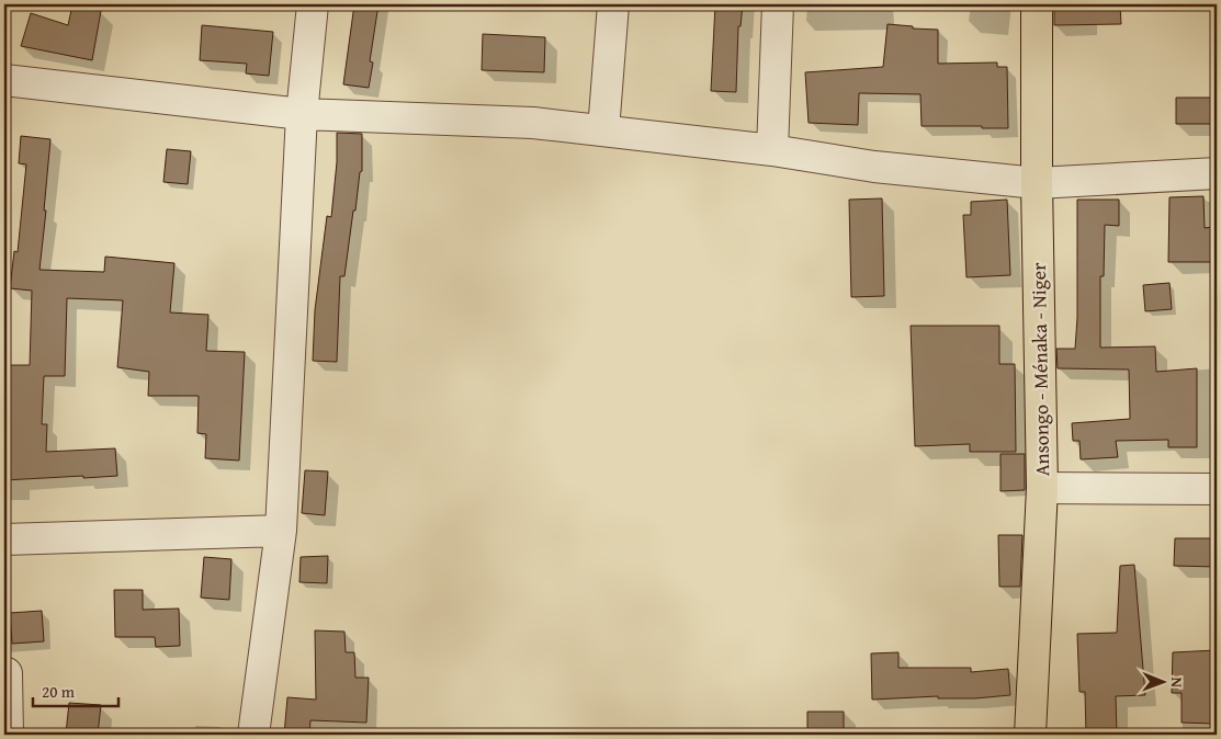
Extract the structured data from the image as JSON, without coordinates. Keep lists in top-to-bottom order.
{
  "streets": {
    "main road": ["Ansongo - Ménaka - Niger"]
  },
  "scale_bar": "20 m",
  "north": "right"
}
